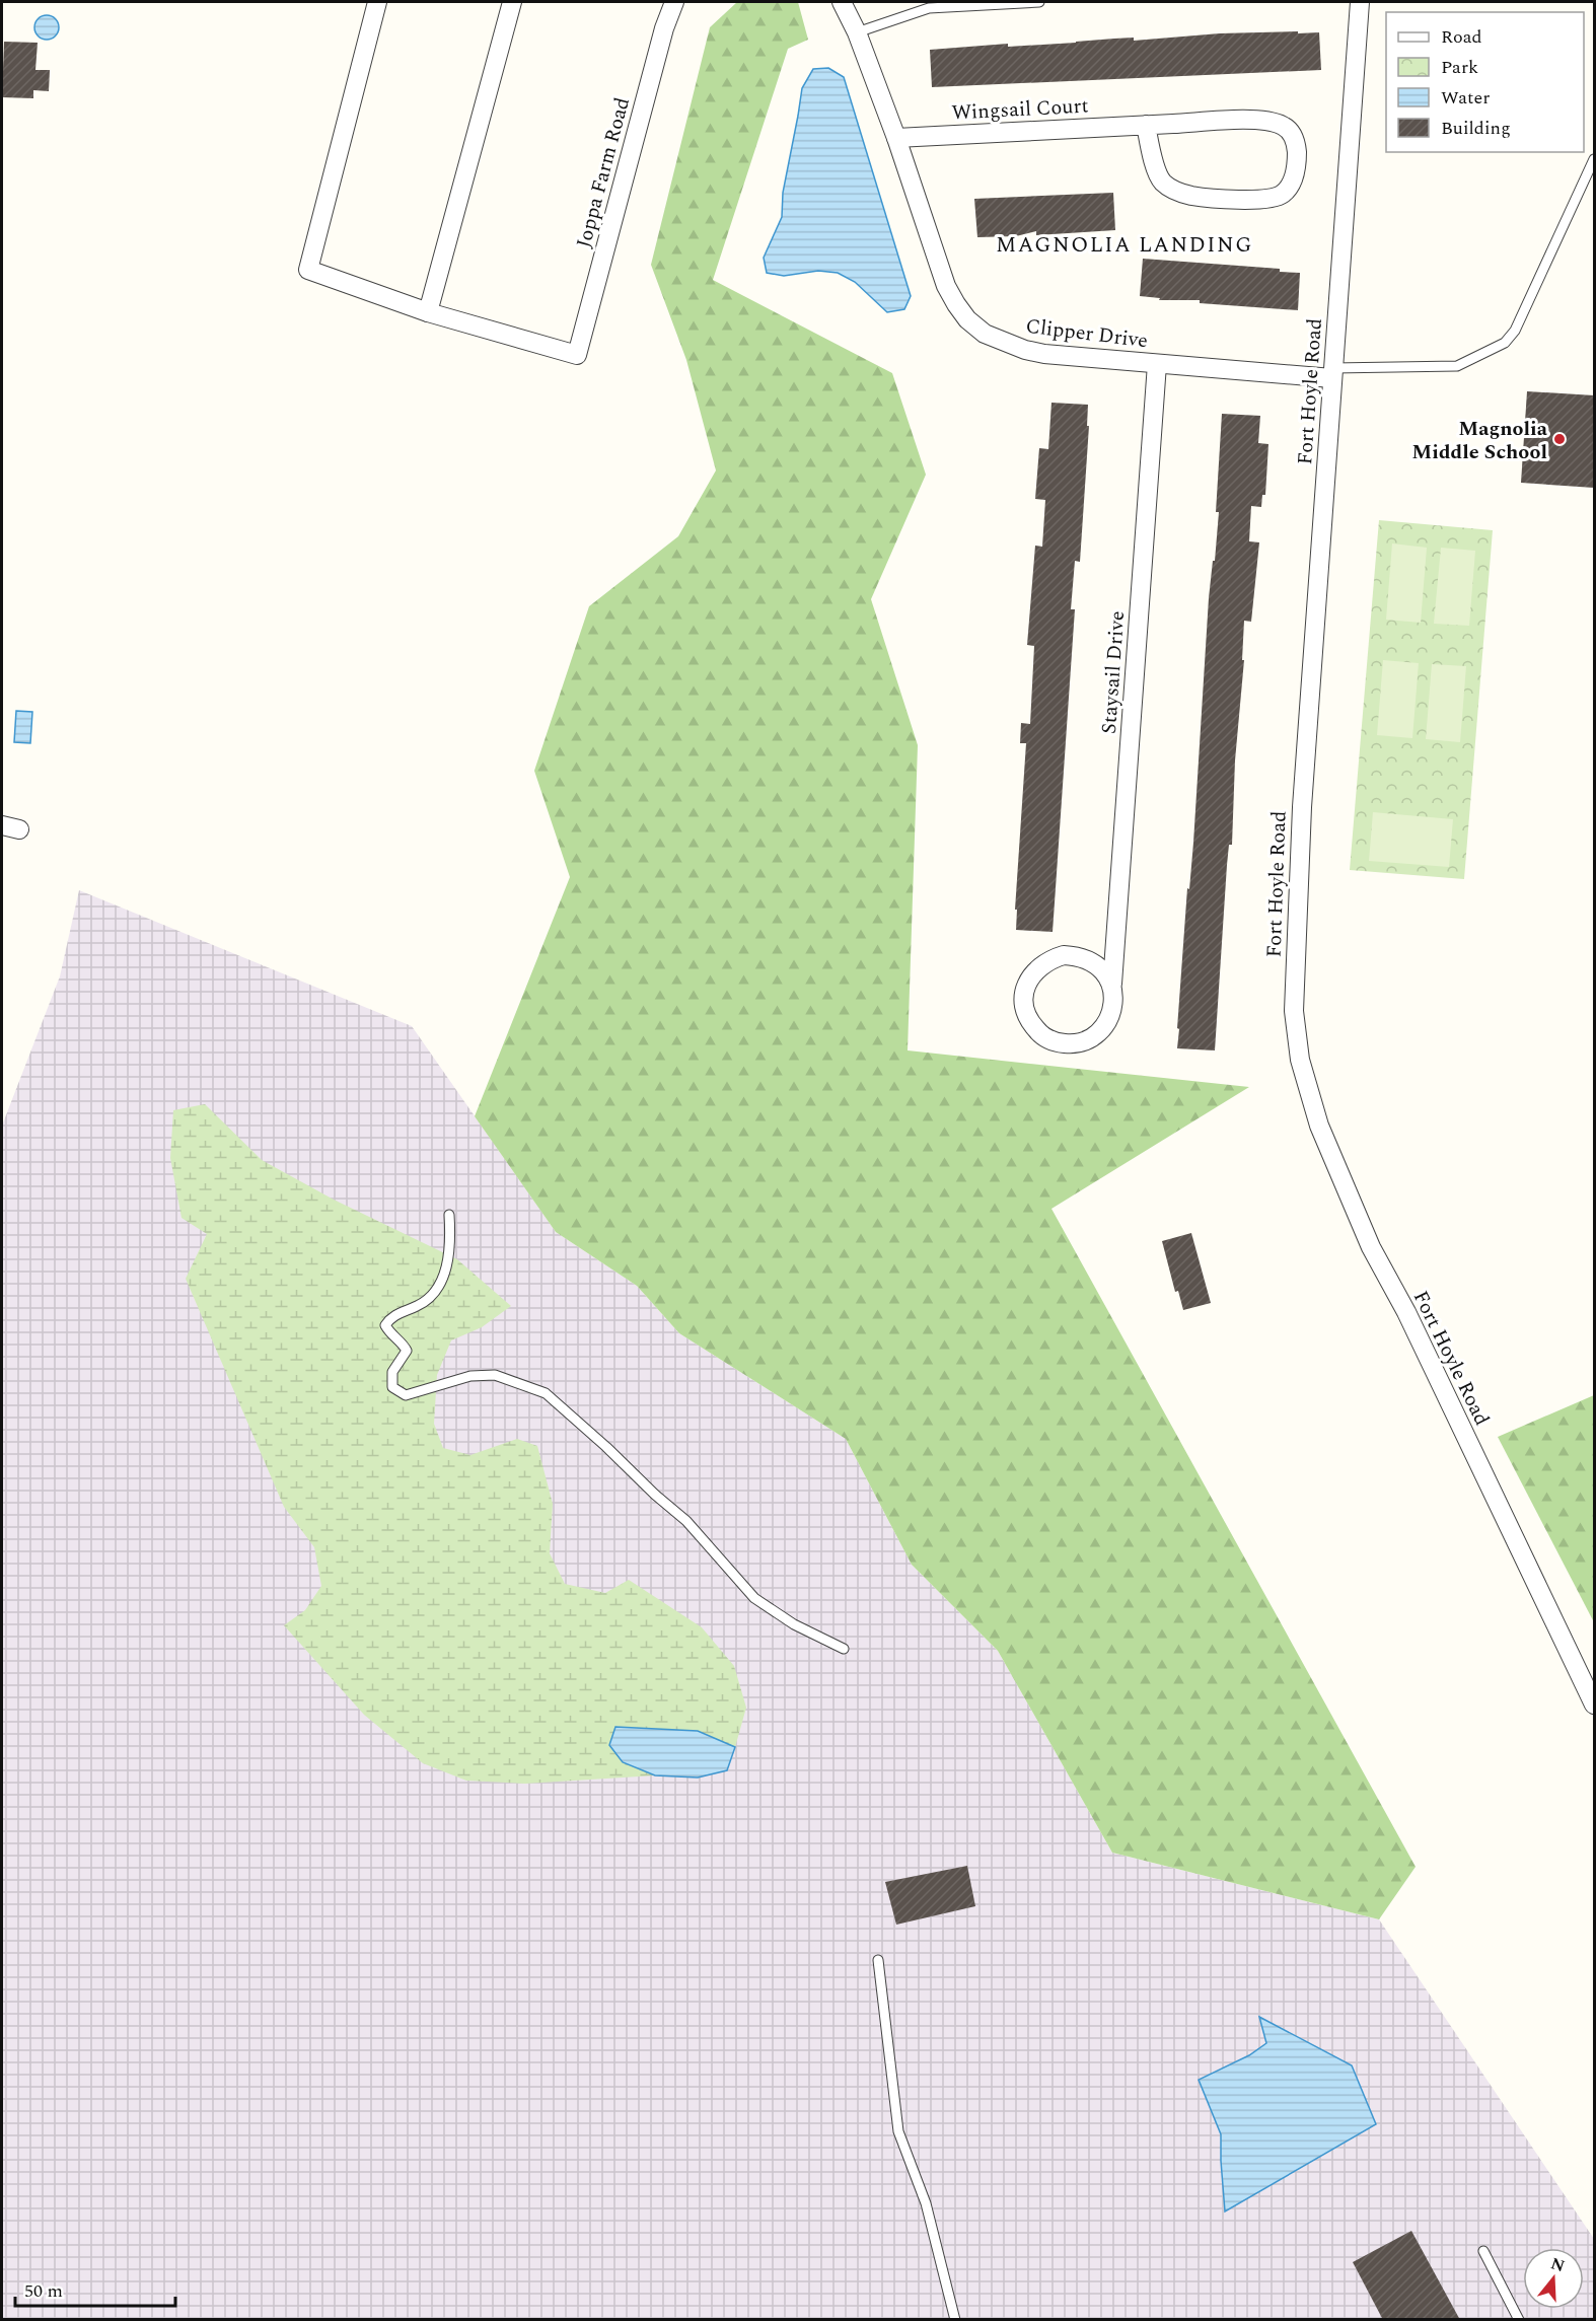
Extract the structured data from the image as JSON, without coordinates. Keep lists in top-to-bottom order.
{
  "streets": {
    "street": [
      "Wingsail Court",
      "Joppa Farm Road",
      "Clipper Drive",
      "Fort Hoyle Road",
      "Staysail Drive"
    ]
  },
  "crossings": [
    ["Wingsail Court", "Clipper Drive"],
    ["Clipper Drive", "Fort Hoyle Road"],
    ["Clipper Drive", "Staysail Drive"]
  ],
  "districts": ["MAGNOLIA LANDING"],
  "places": ["Magnolia Middle School"],
  "legend": [
    "Road",
    "Park",
    "Water",
    "Building"
  ],
  "scale_bar": "50 m",
  "north": "top"
}
